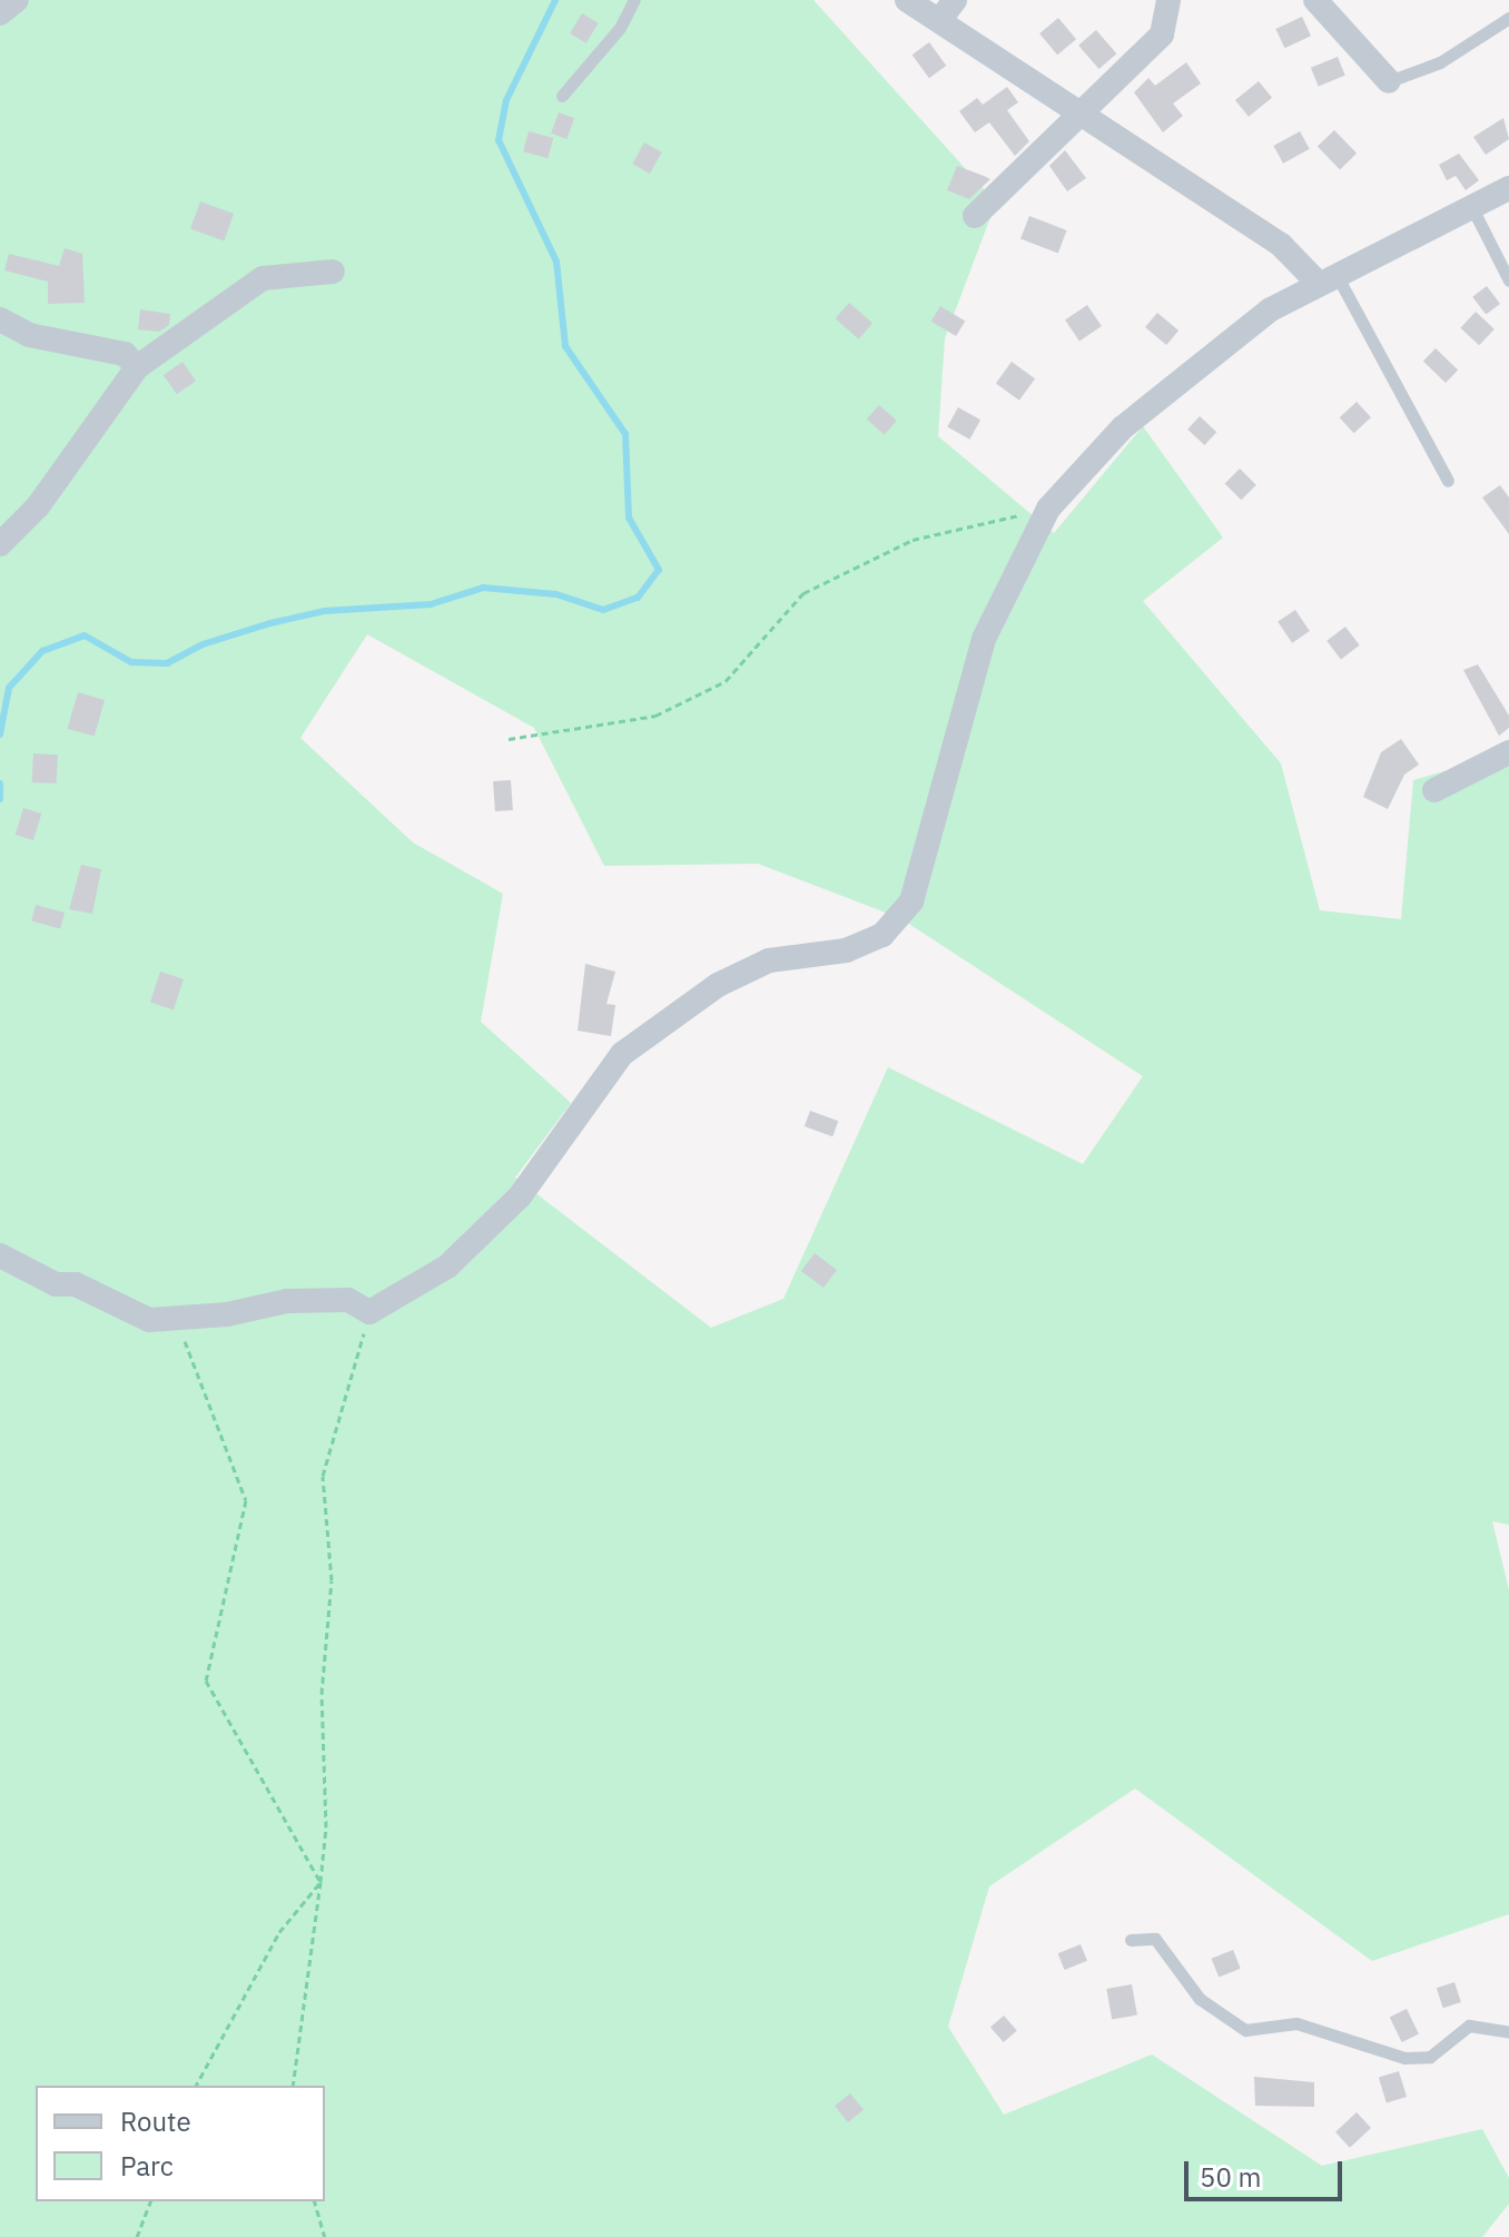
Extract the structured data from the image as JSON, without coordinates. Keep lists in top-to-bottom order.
{
  "legend": ["Route", "Parc"],
  "scale_bar": "50 m"
}
